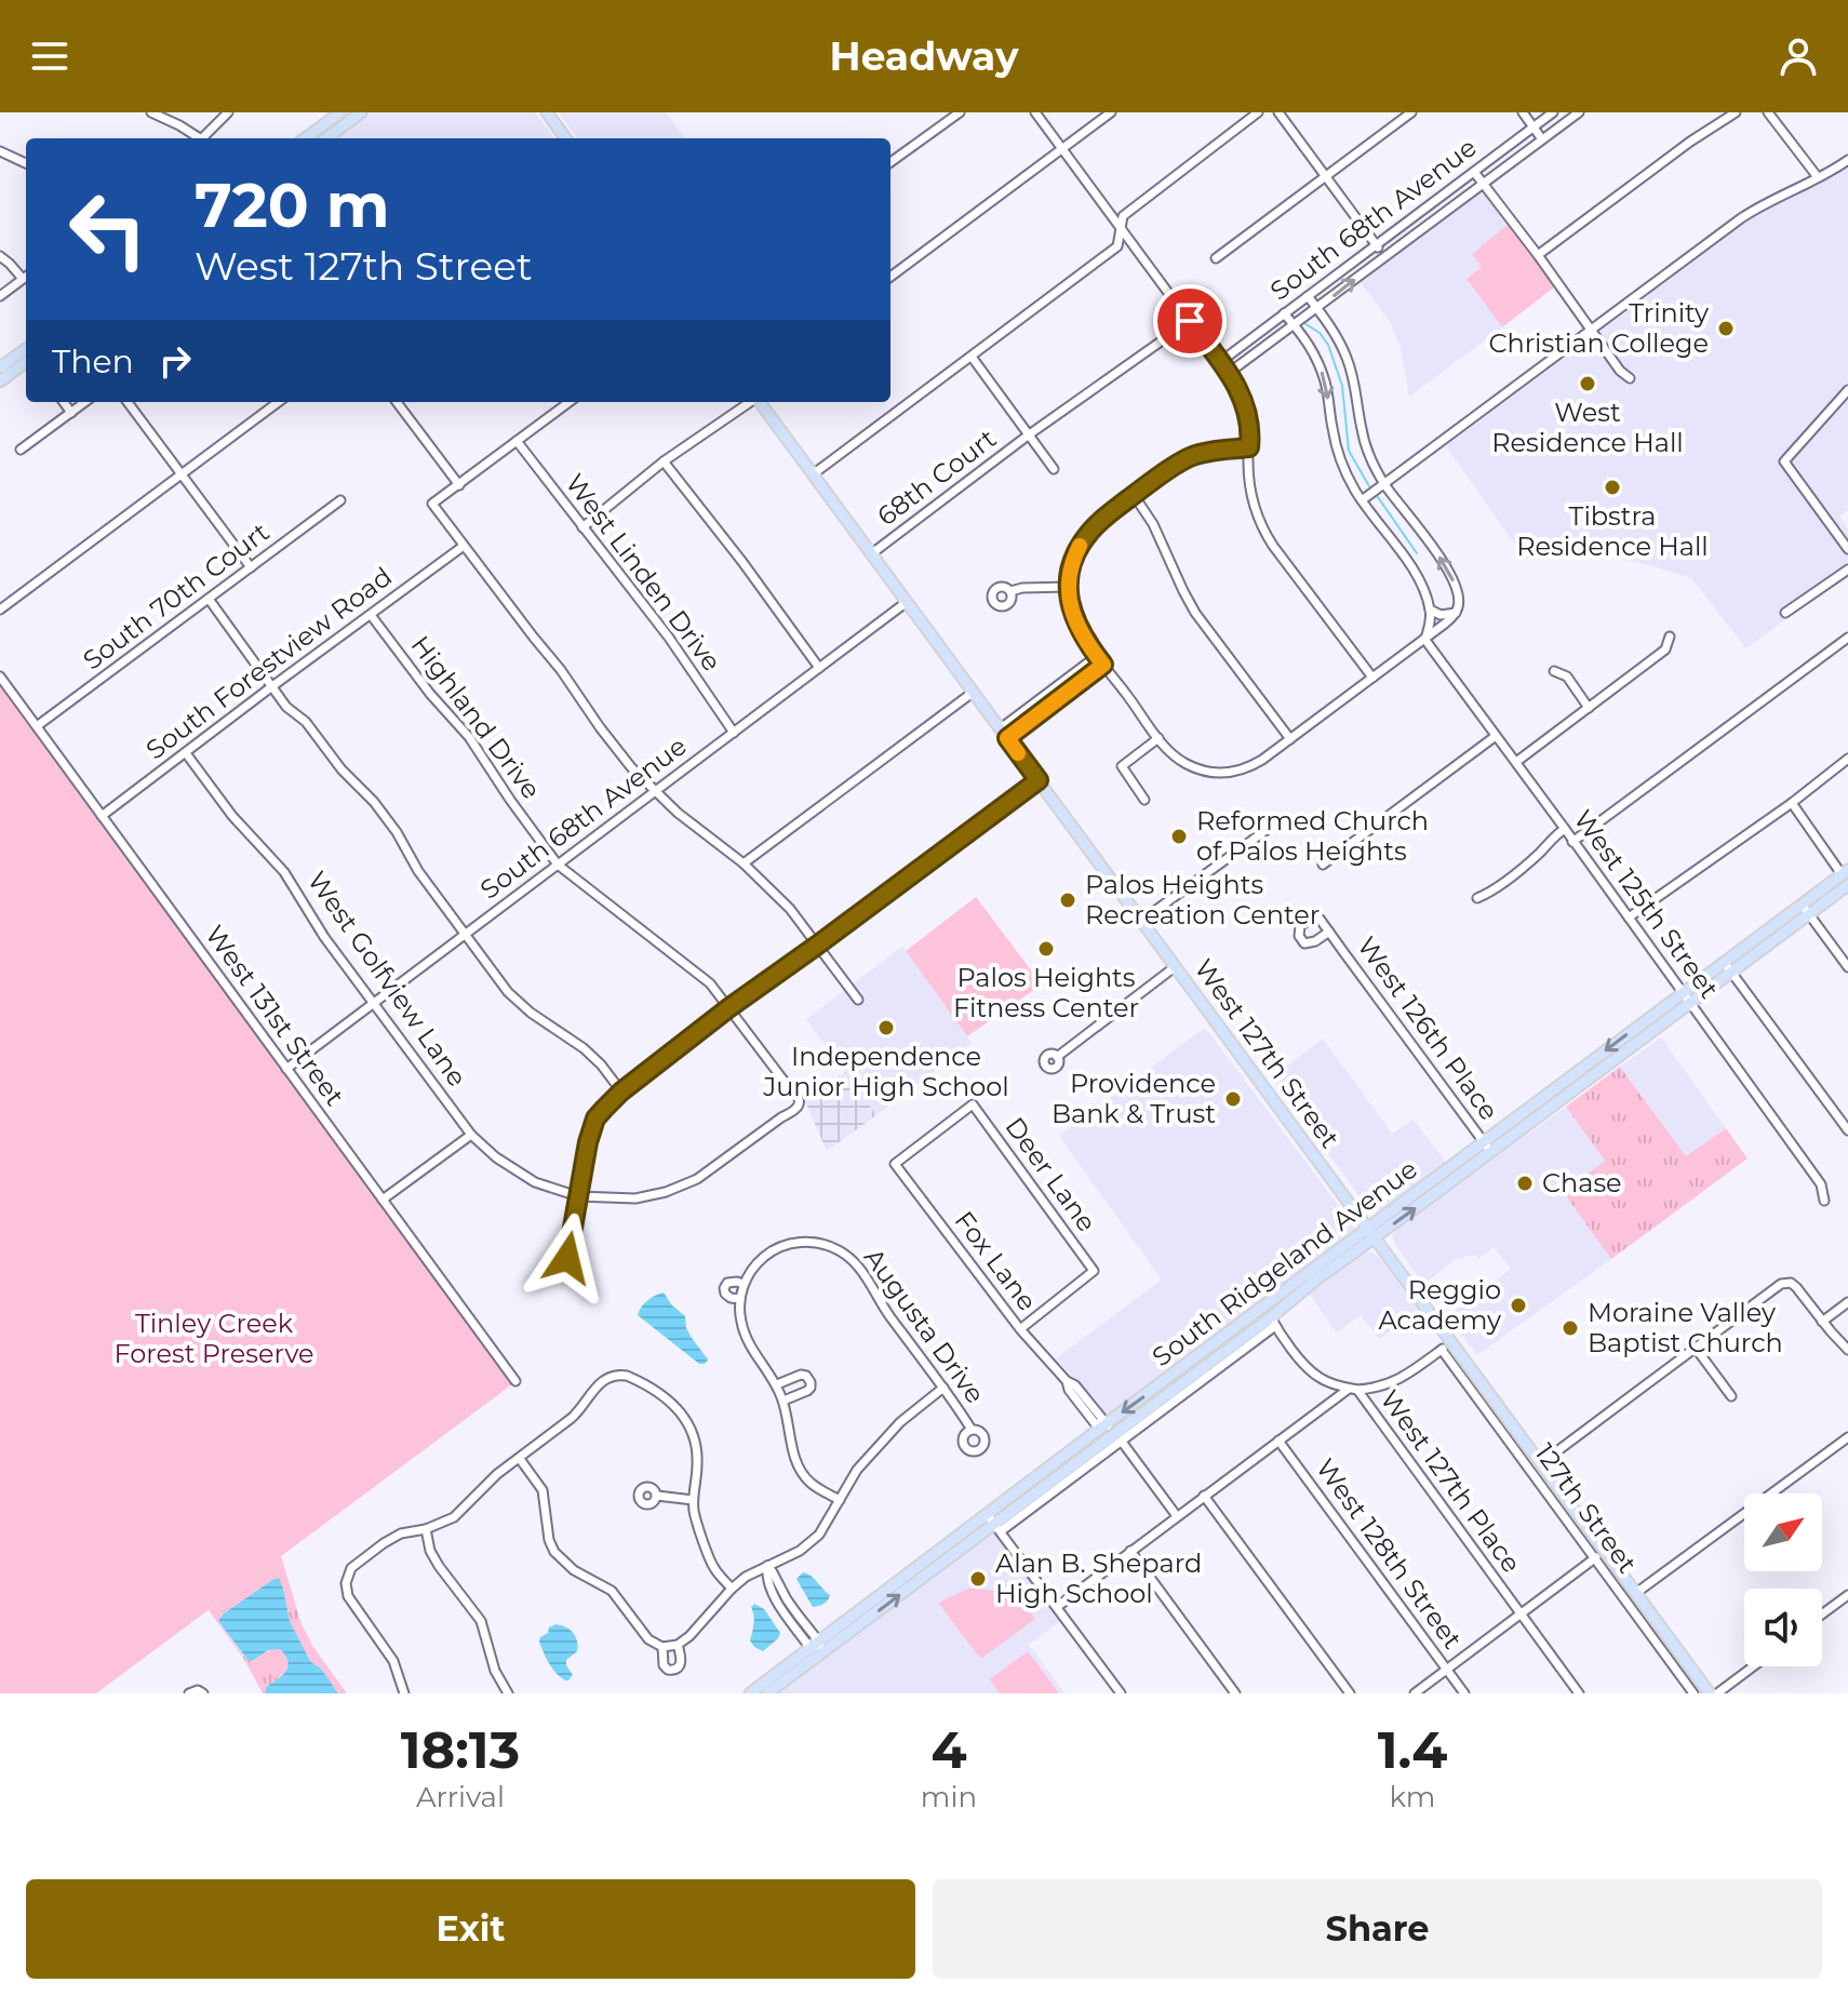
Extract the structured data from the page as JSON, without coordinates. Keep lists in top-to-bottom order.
{
  "streets": {
    "main road": ["West 127th Street", "South Ridgeland Avenue"],
    "street": [
      "South 68th Avenue",
      "68th Court",
      "West Linden Drive",
      "South 70th Court",
      "South Forestview Road",
      "Highland Drive",
      "West 125th Street",
      "West Golfview Lane",
      "West 131st Street",
      "West 126th Place",
      "Deer Lane",
      "Fox Lane",
      "Augusta Drive",
      "West 127th Place",
      "127th Street",
      "West 128th Street"
    ]
  },
  "crossings": [
    ["South 68th Avenue", "West Linden Drive"],
    ["South 68th Avenue", "Highland Drive"],
    ["South 68th Avenue", "West Golfview Lane"],
    ["South 68th Avenue", "West 131st Street"],
    ["South 68th Avenue", "West 127th Street"],
    ["68th Court", "West 127th Street"],
    ["South 70th Court", "West 131st Street"],
    ["South Forestview Road", "Highland Drive"],
    ["South Forestview Road", "West Golfview Lane"],
    ["South Forestview Road", "West 131st Street"],
    ["Highland Drive", "West Golfview Lane"],
    ["West 125th Street", "South Ridgeland Avenue"],
    ["West 126th Place", "South Ridgeland Avenue"],
    ["West 127th Street", "South Ridgeland Avenue"],
    ["Deer Lane", "Fox Lane"],
    ["Fox Lane", "South Ridgeland Avenue"],
    ["South Ridgeland Avenue", "West 127th Place"]
  ],
  "parks": ["Tinley Creek Forest Preserve"],
  "places": [
    "Trinity Christian College",
    "West Residence Hall",
    "Tibstra Residence Hall",
    "Reformed Church of Palos Heights",
    "Palos Heights Recreation Center",
    "Palos Heights Fitness Center",
    "Independence Junior High School",
    "Providence Bank & Trust",
    "Chase",
    "Reggio Academy",
    "Moraine Valley Baptist Church",
    "Alan B. Shepard High School"
  ],
  "north": "top right",
  "page": {
    "header": "Headway",
    "turn": ["720 m", "West 127th Street"],
    "then": "Then",
    "eta": [
      "18:13",
      "Arrival",
      "4",
      "min",
      "1.4",
      "km"
    ],
    "buttons": ["Exit", "Share"]
  }
}
